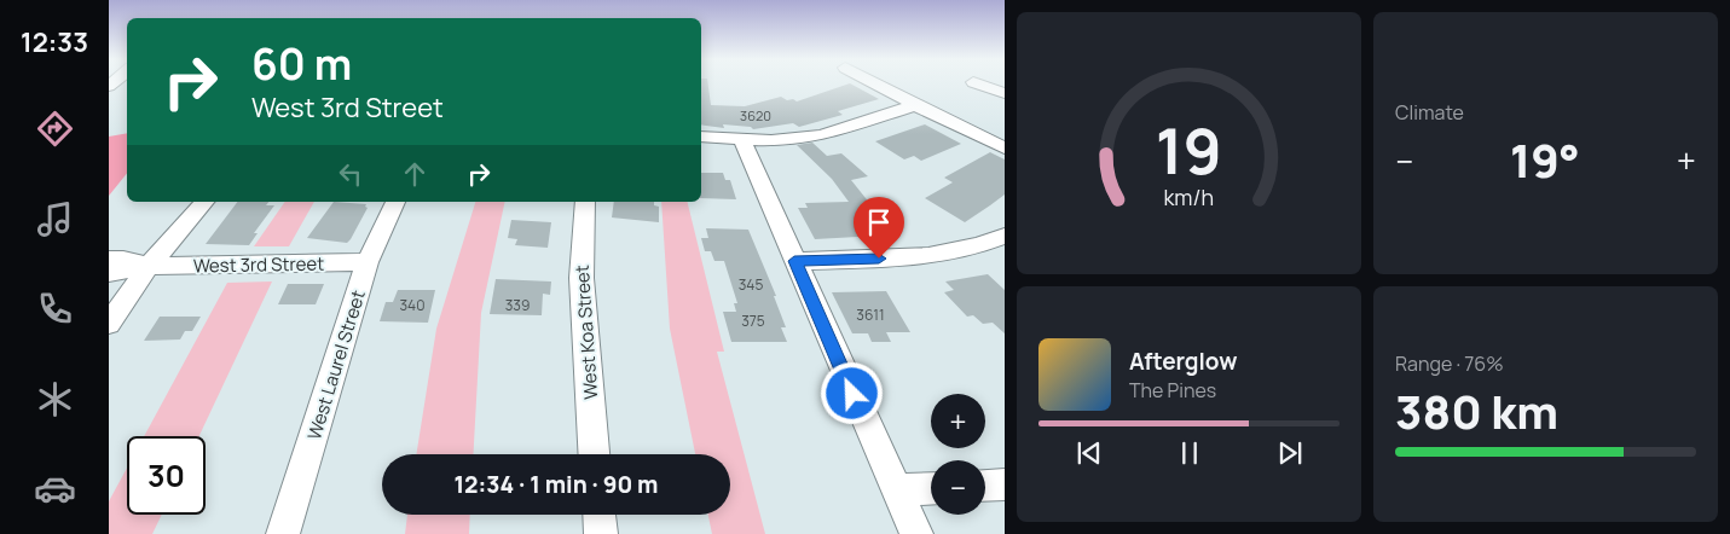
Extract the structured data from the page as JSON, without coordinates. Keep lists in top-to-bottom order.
{
  "streets": {
    "street": ["West 3rd Street", "West Koa Street", "West Laurel Street"]
  },
  "crossings": [
    ["West 3rd Street", "West Laurel Street"]
  ],
  "house_numbers": [
    "3620",
    "345",
    "340",
    "339",
    "3611",
    "375"
  ],
  "page": {
    "tabs": "12:33",
    "tile": [
      "Climate",
      ["Range · 76%", "380 km"]
    ],
    "turn": ["60 m", "West 3rd Street"],
    "heat": ["−", "19°", "+"],
    "song": ["Afterglow", "The Pines"],
    "map_buttons": ["+", "−"],
    "limit": "30",
    "trip": "12:34 · 1 min · 90 m",
    "gauge": ["19", "km/h"]
  }
}
